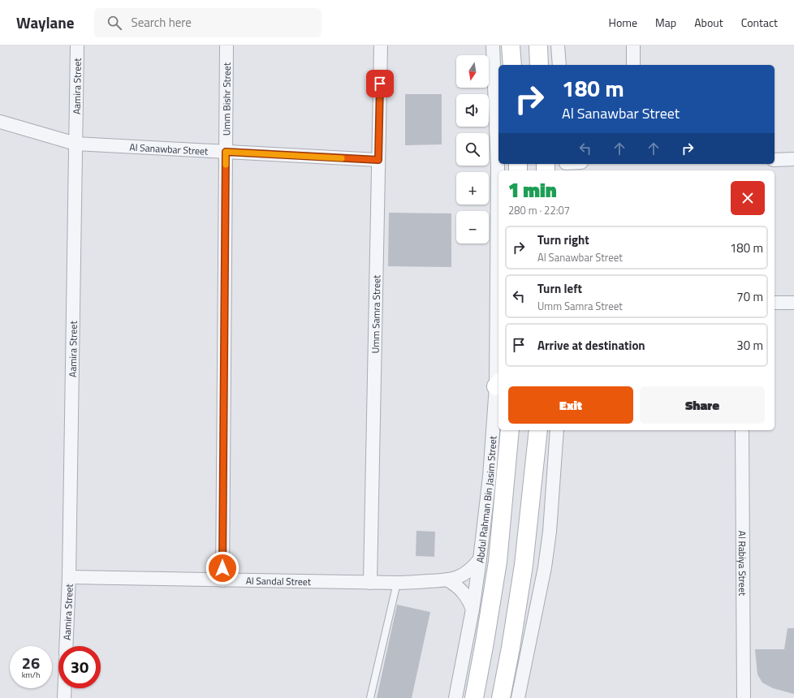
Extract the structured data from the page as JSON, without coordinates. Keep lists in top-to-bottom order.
{
  "streets": {
    "main road": ["Abdul Rahman Bin Jasim Street"],
    "street": [
      "Aamira Street",
      "Umm Bishr Street",
      "Al Sanawbar Street",
      "Umm Samra Street",
      "Al Rabiya Street",
      "Al Sandal Street"
    ]
  },
  "crossings": [
    ["Aamira Street", "Al Sanawbar Street"],
    ["Aamira Street", "Al Sandal Street"],
    ["Umm Bishr Street", "Al Sanawbar Street"],
    ["Umm Bishr Street", "Al Sandal Street"],
    ["Al Sanawbar Street", "Umm Samra Street"],
    ["Umm Samra Street", "Al Sandal Street"],
    ["Abdul Rahman Bin Jasim Street", "Al Sandal Street"]
  ],
  "north": "bottom",
  "page": {
    "header": "Waylane",
    "search": "Search here",
    "nav": [
      "Home",
      "Map",
      "About",
      "Contact"
    ],
    "map_buttons": ["+", "−"],
    "turn": ["180 m", "Al Sanawbar Street"],
    "heading": ["1 min", "280 m · 22:07"],
    "list": [
      {
        "name": "Turn right",
        "note": "Al Sanawbar Street",
        "value": "180 m"
      },
      {
        "name": "Turn left",
        "note": "Umm Samra Street",
        "value": "70 m"
      },
      {
        "name": "Arrive at destination",
        "value": "30 m"
      }
    ],
    "buttons": ["Exit", "Share"],
    "speed": "26 km/h",
    "limit": "30"
  }
}
